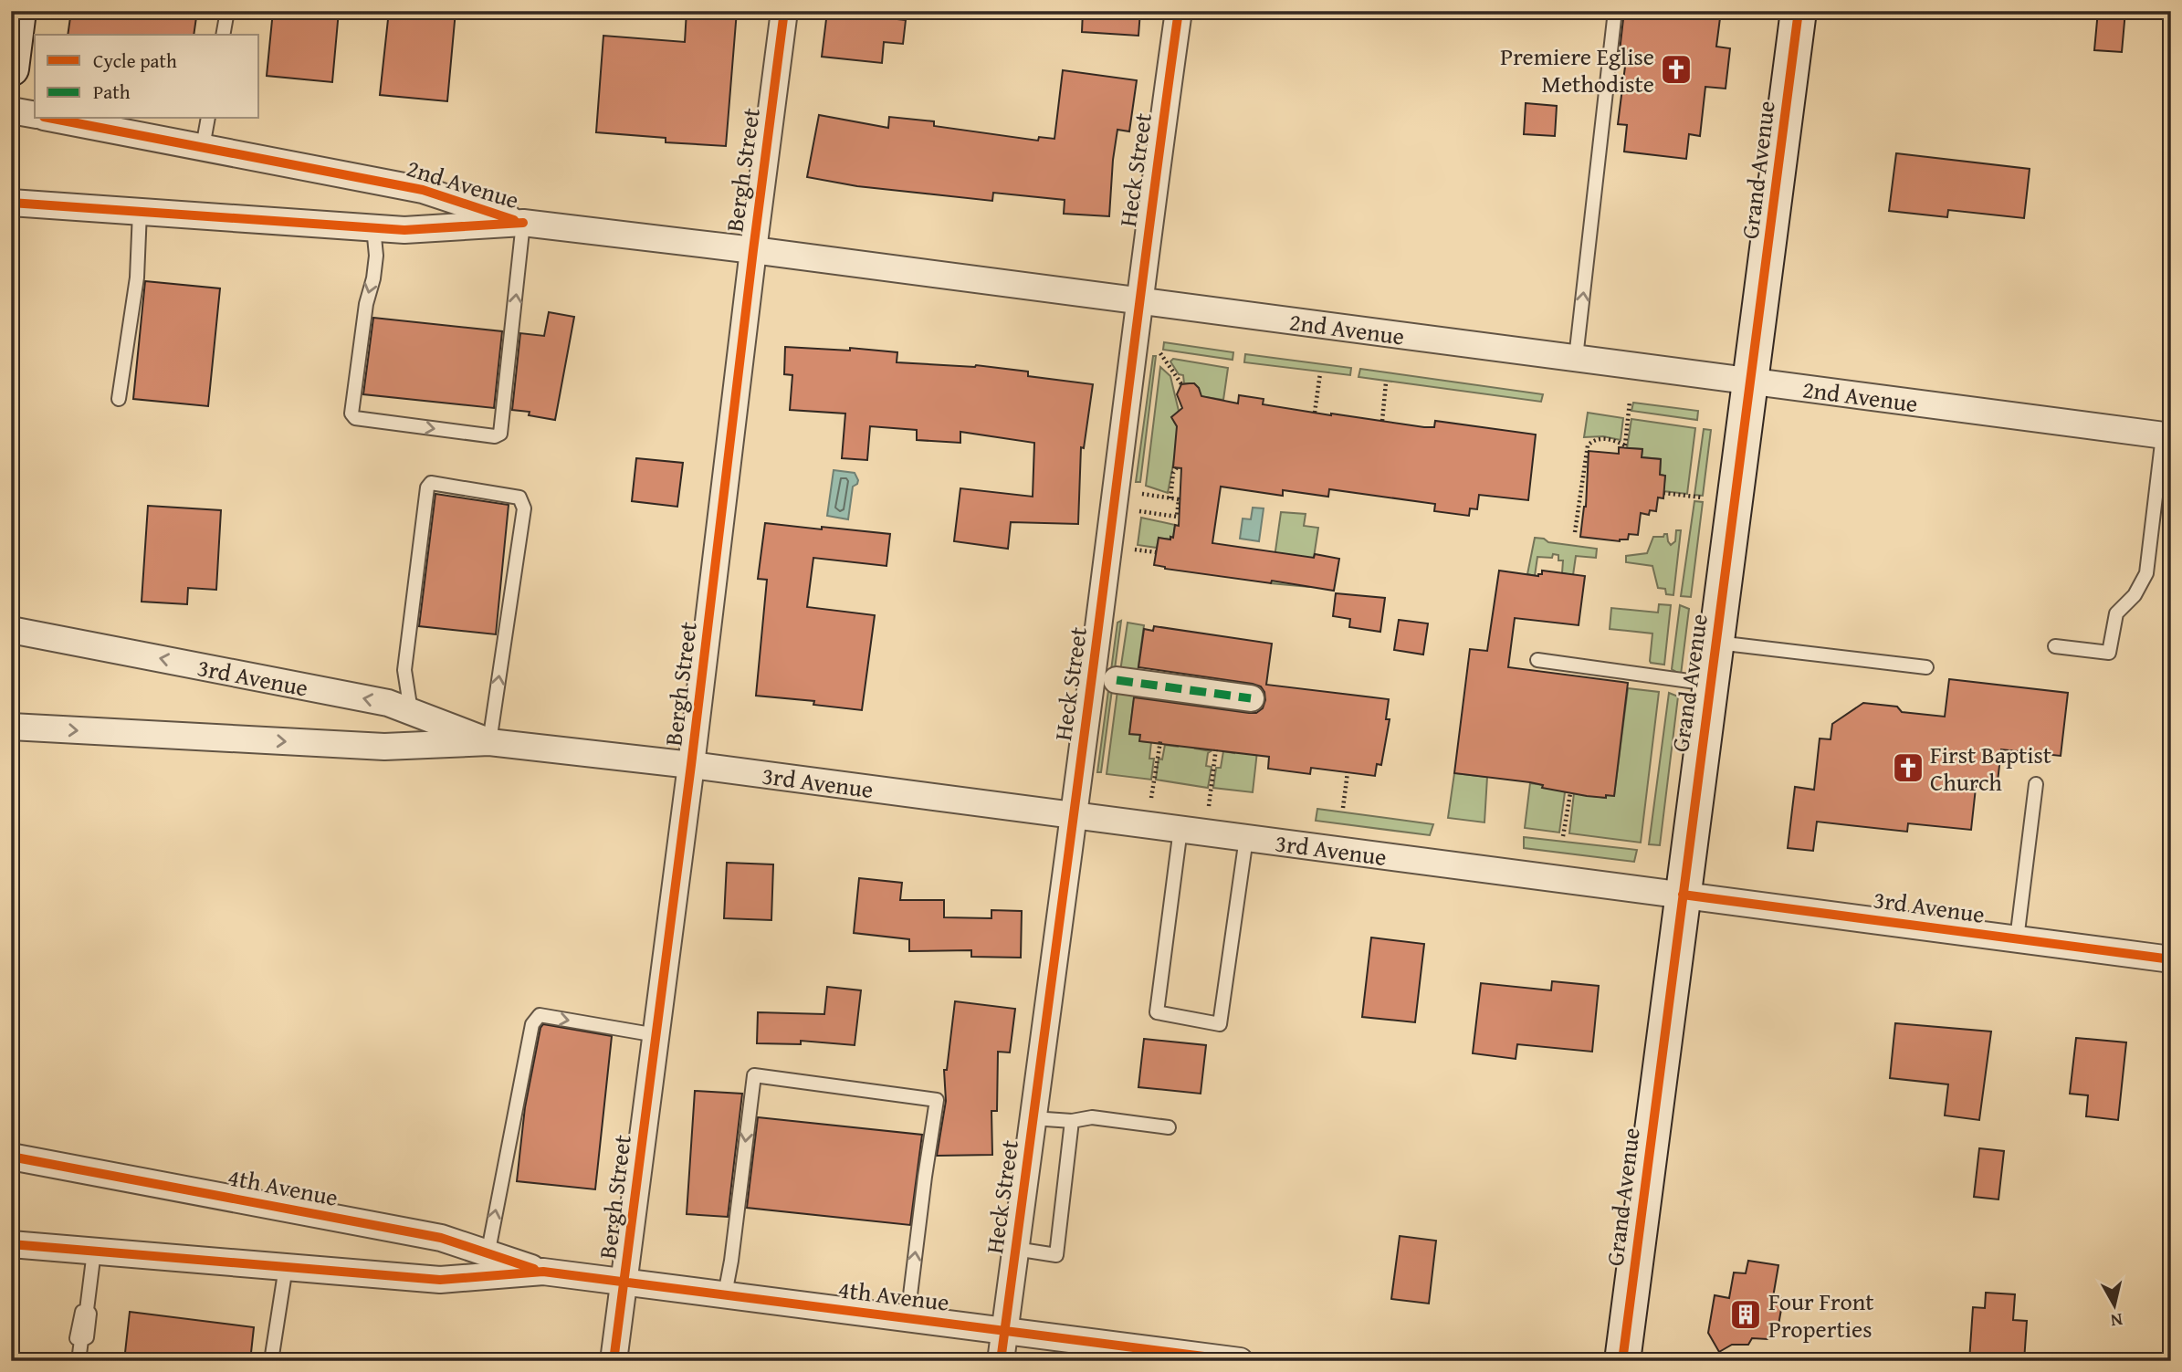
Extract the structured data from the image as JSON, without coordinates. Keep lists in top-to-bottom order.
{
  "streets": {
    "street": [
      "Bergh Street",
      "Heck Street",
      "Grand Avenue",
      "2nd Avenue",
      "3rd Avenue",
      "4th Avenue"
    ]
  },
  "crossings": [
    ["Bergh Street", "2nd Avenue"],
    ["Bergh Street", "3rd Avenue"],
    ["Bergh Street", "4th Avenue"],
    ["Heck Street", "2nd Avenue"],
    ["Heck Street", "3rd Avenue"],
    ["Heck Street", "4th Avenue"],
    ["Grand Avenue", "2nd Avenue"],
    ["Grand Avenue", "3rd Avenue"]
  ],
  "places": {
    "church": ["Premiere Eglise Methodiste", "First Baptist Church"],
    "building": ["Four Front Properties"]
  },
  "legend": ["Cycle path", "Path"],
  "north": "bottom"
}
